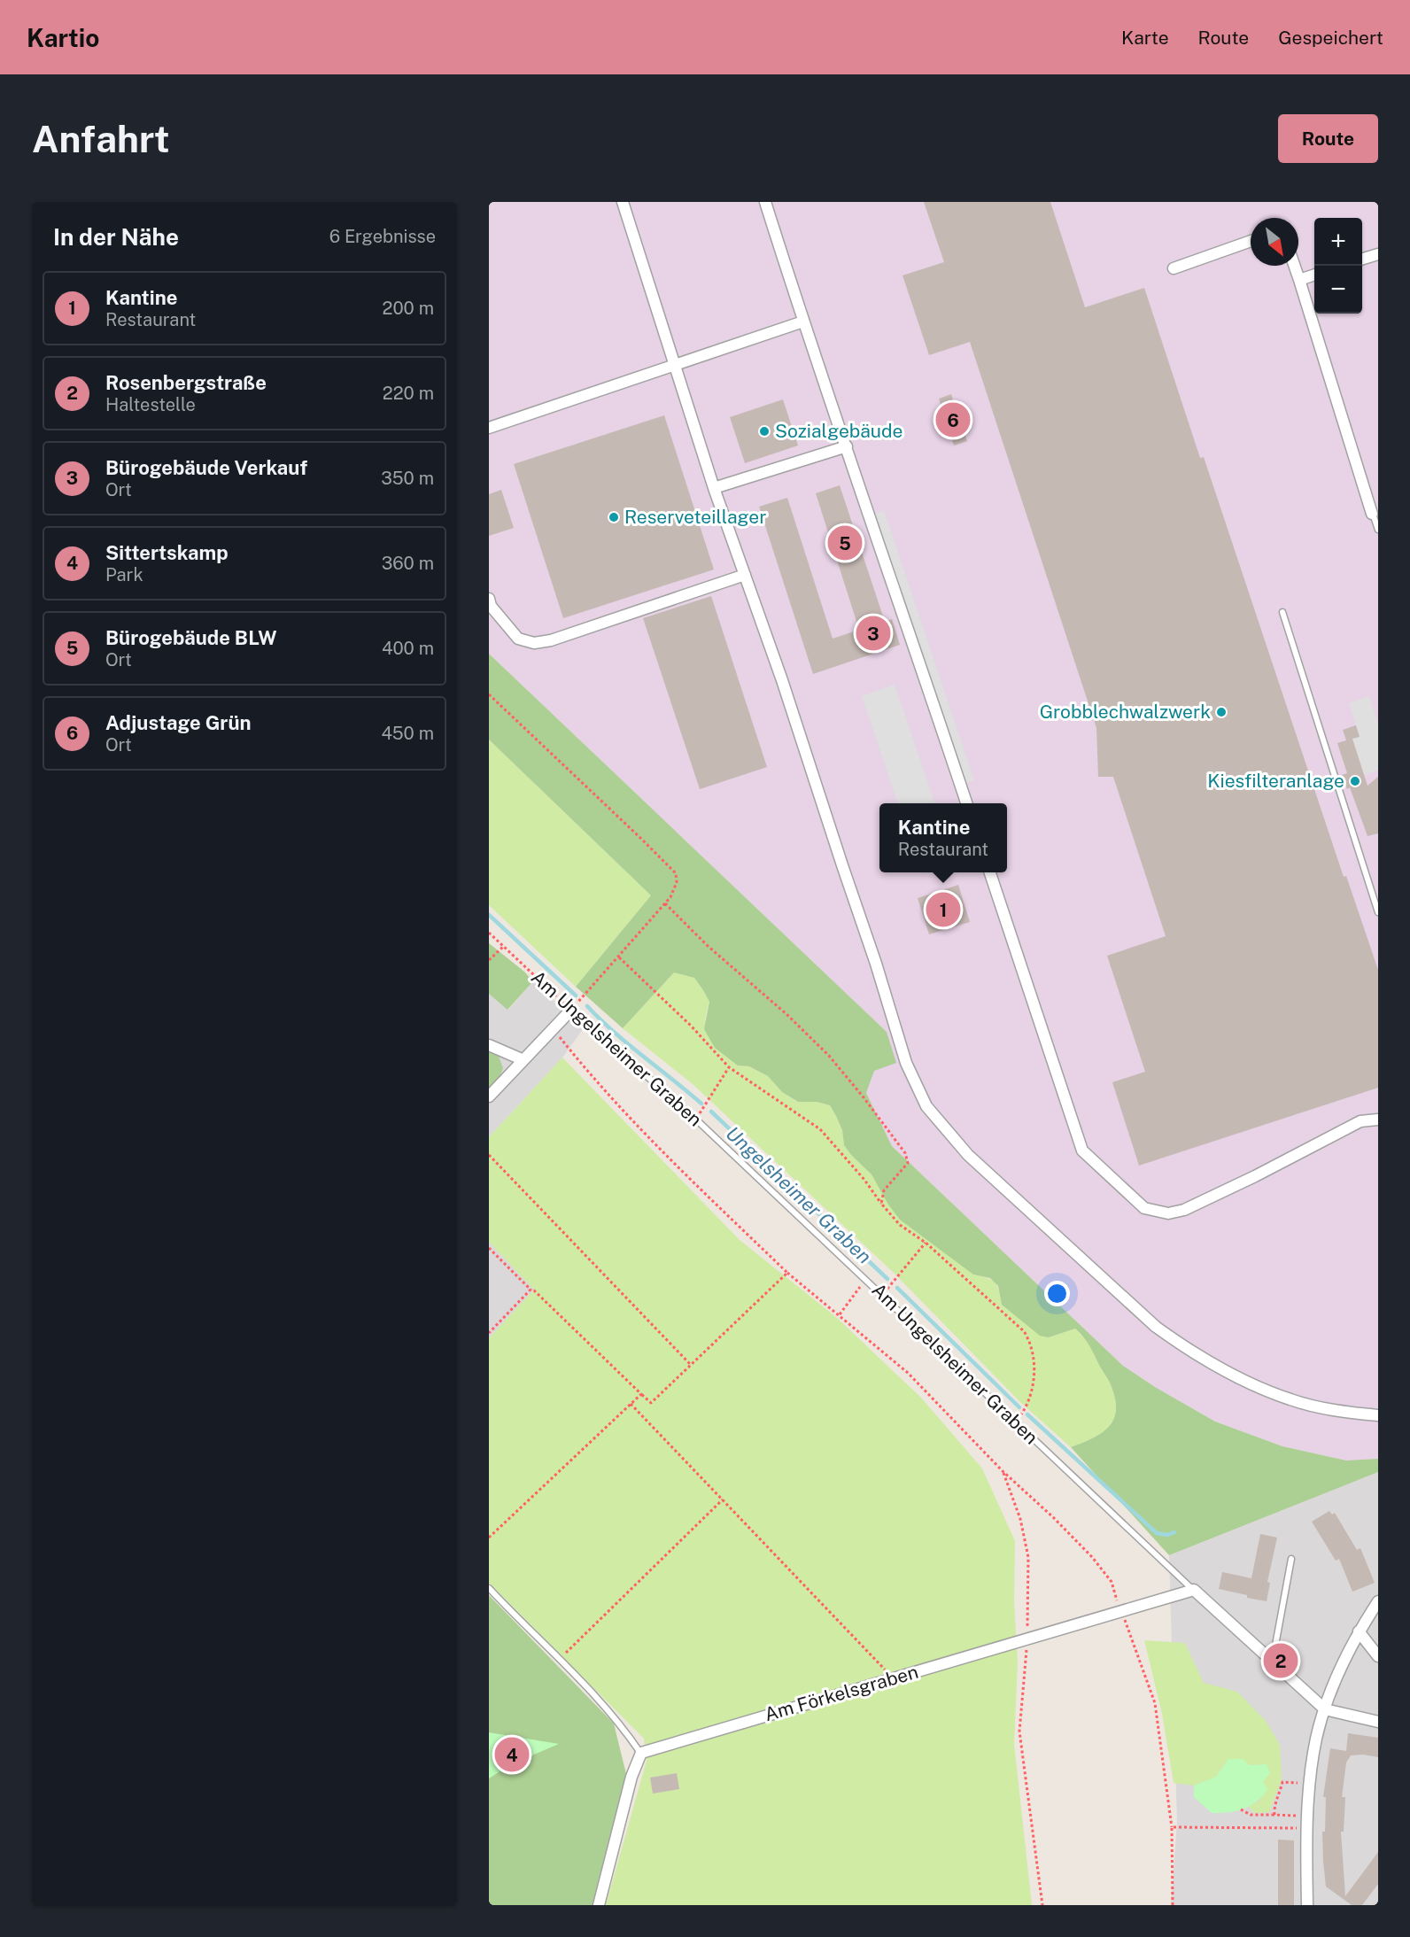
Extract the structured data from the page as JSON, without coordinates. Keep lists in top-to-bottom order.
{
  "streets": {
    "street": ["Am Ungelsheimer Graben", "Am Förkelsgraben"]
  },
  "crossings": [
    ["Am Ungelsheimer Graben", "Am Förkelsgraben"]
  ],
  "water": ["Ungelsheimer Graben"],
  "places": [
    "Sozialgebäude",
    "Reserveteillager",
    "Grobblechwalzwerk",
    "Kiesfilteranlage"
  ],
  "north": "bottom right",
  "page": {
    "header": "Kartio",
    "nav": ["Karte", "Route", "Gespeichert"],
    "buttons": "Route",
    "title": "Anfahrt",
    "heading": ["In der Nähe", "6 Ergebnisse"],
    "map_buttons": ["+", "−"],
    "list": [
      {
        "mark": "1",
        "name": "Kantine",
        "note": "Restaurant",
        "value": "200 m"
      },
      {
        "mark": "2",
        "name": "Rosenbergstraße",
        "note": "Haltestelle",
        "value": "220 m"
      },
      {
        "mark": "3",
        "name": "Bürogebäude Verkauf",
        "note": "Ort",
        "value": "350 m"
      },
      {
        "mark": "4",
        "name": "Sittertskamp",
        "note": "Park",
        "value": "360 m"
      },
      {
        "mark": "5",
        "name": "Bürogebäude BLW",
        "note": "Ort",
        "value": "400 m"
      },
      {
        "mark": "6",
        "name": "Adjustage Grün",
        "note": "Ort",
        "value": "450 m"
      }
    ],
    "pins": [
      "6",
      "5",
      "3",
      "1",
      "2",
      "4"
    ],
    "popup": ["Kantine", "Restaurant"]
  }
}
